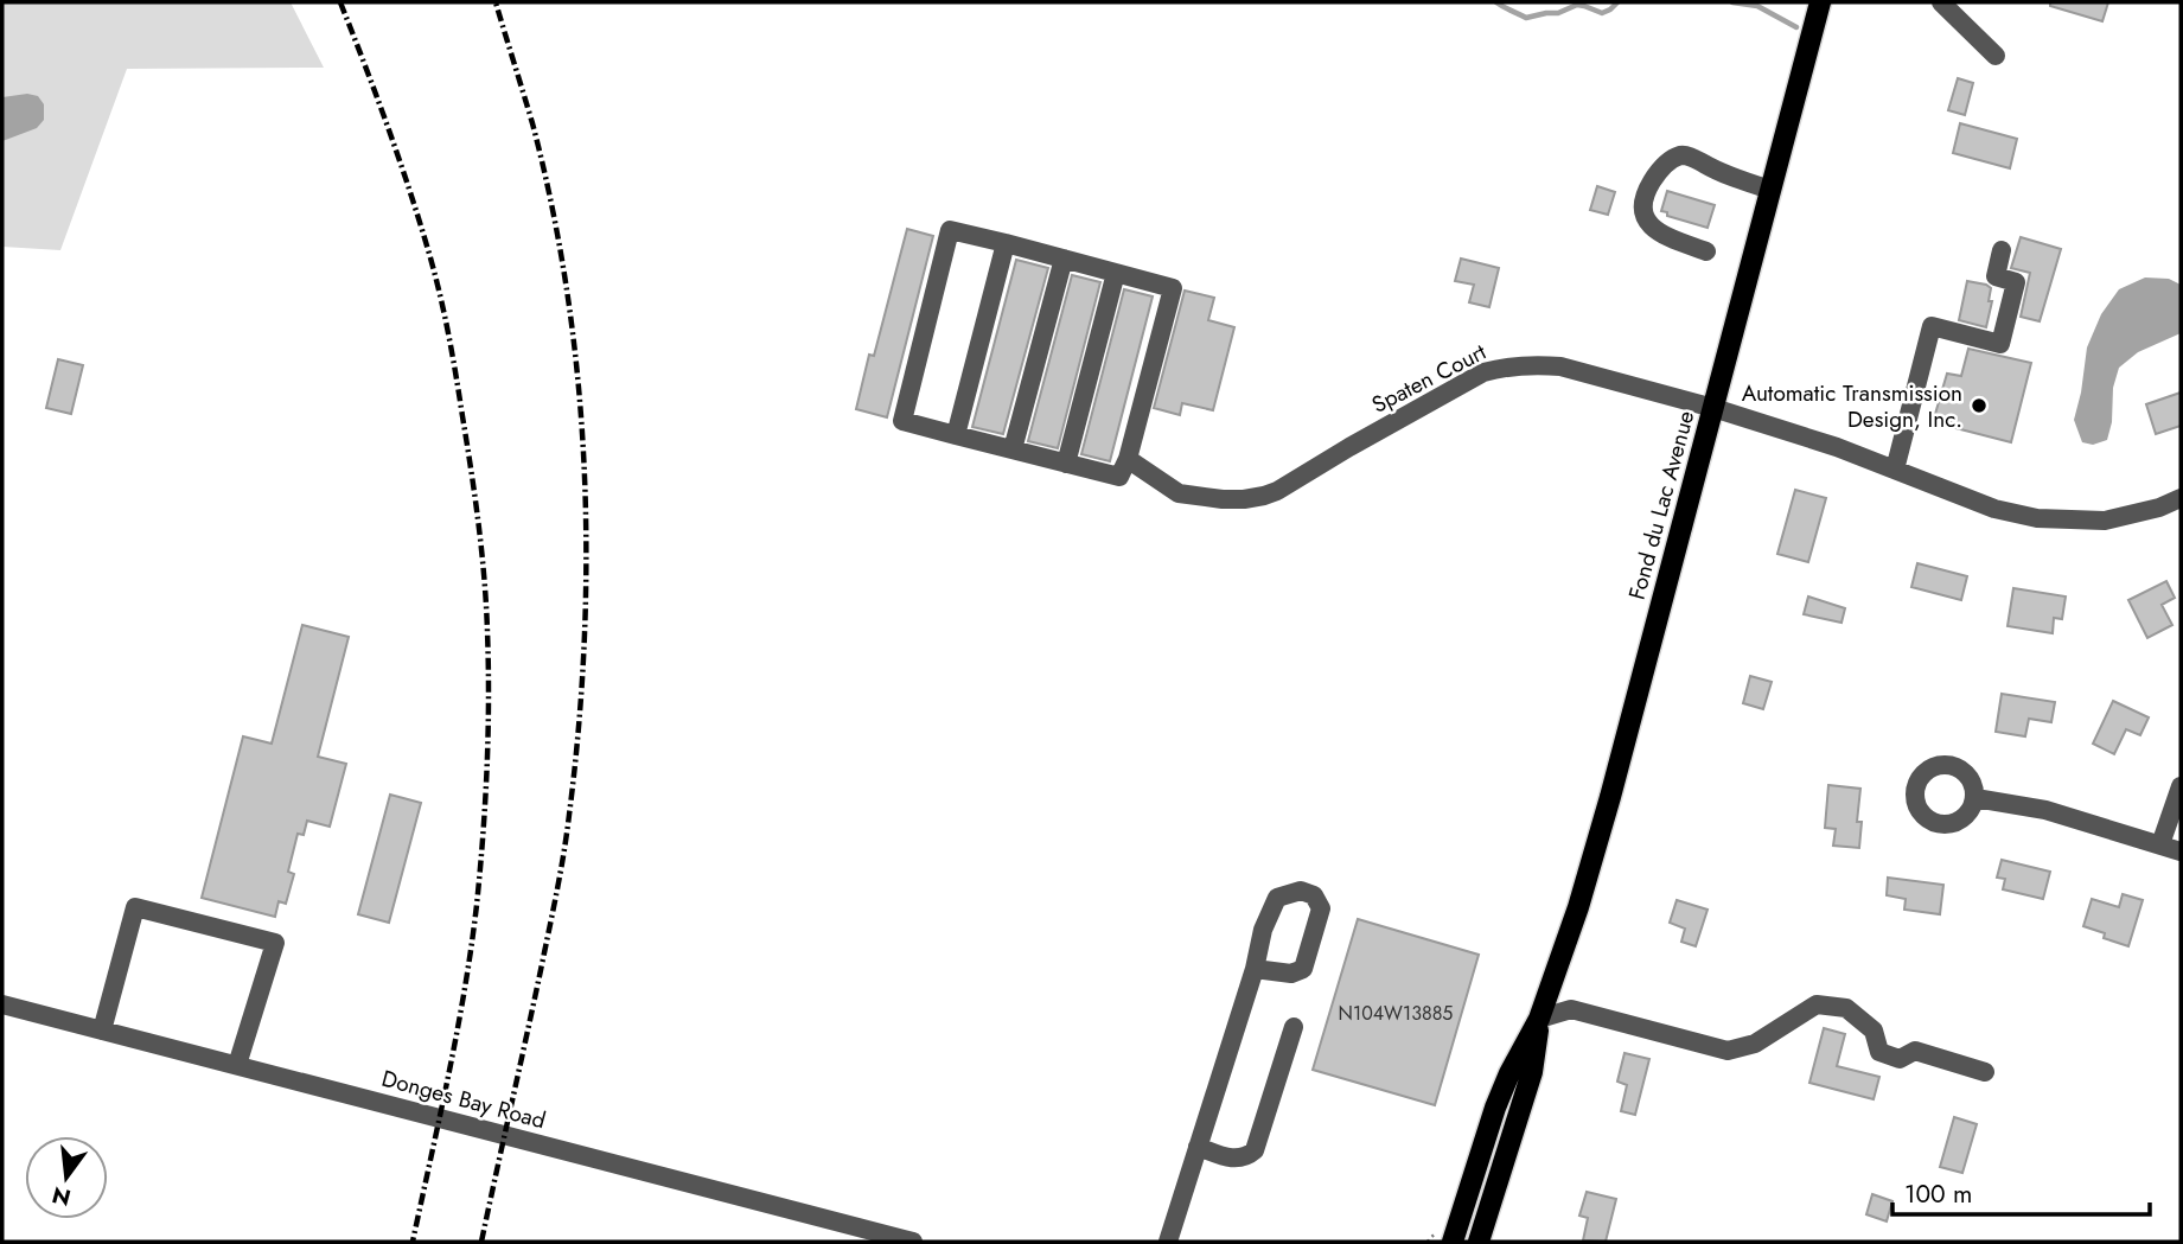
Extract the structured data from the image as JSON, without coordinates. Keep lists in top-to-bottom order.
{
  "streets": {
    "main road": ["Fond du Lac Avenue"],
    "street": ["Spaten Court", "Donges Bay Road"]
  },
  "crossings": [
    ["Spaten Court", "Fond du Lac Avenue"]
  ],
  "places": ["Automatic Transmission Design, Inc."],
  "house_numbers": ["N104W13885"],
  "scale_bar": "100 m",
  "north": "bottom"
}
